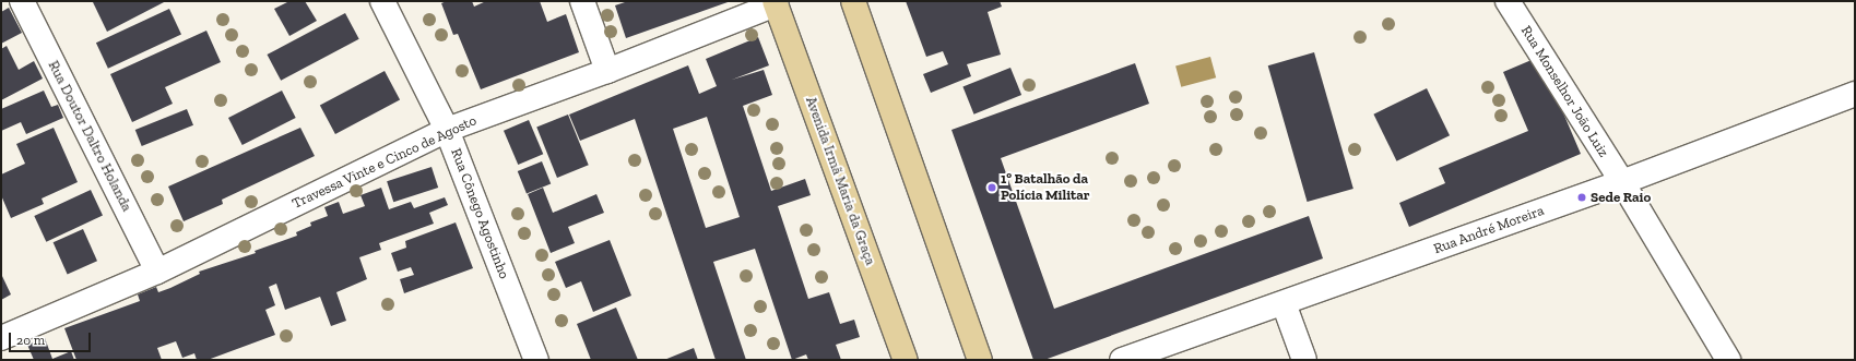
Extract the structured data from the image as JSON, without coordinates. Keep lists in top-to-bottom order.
{
  "streets": {
    "main road": ["Avenida Irmã Maria da Graça"],
    "street": [
      "Rua Monselhor João Luiz",
      "Rua Doutor Daltro Holanda",
      "Travessa Vinte e Cinco de Agosto",
      "Rua Cônego Agostinho",
      "Rua André Moreira"
    ]
  },
  "crossings": [
    ["Rua Monselhor João Luiz", "Rua André Moreira"],
    ["Rua Doutor Daltro Holanda", "Travessa Vinte e Cinco de Agosto"],
    ["Travessa Vinte e Cinco de Agosto", "Avenida Irmã Maria da Graça"],
    ["Travessa Vinte e Cinco de Agosto", "Rua Cônego Agostinho"]
  ],
  "places": ["1º Batalhão da Polícia Militar", "Sede Raio"],
  "scale_bar": "20 m"
}
